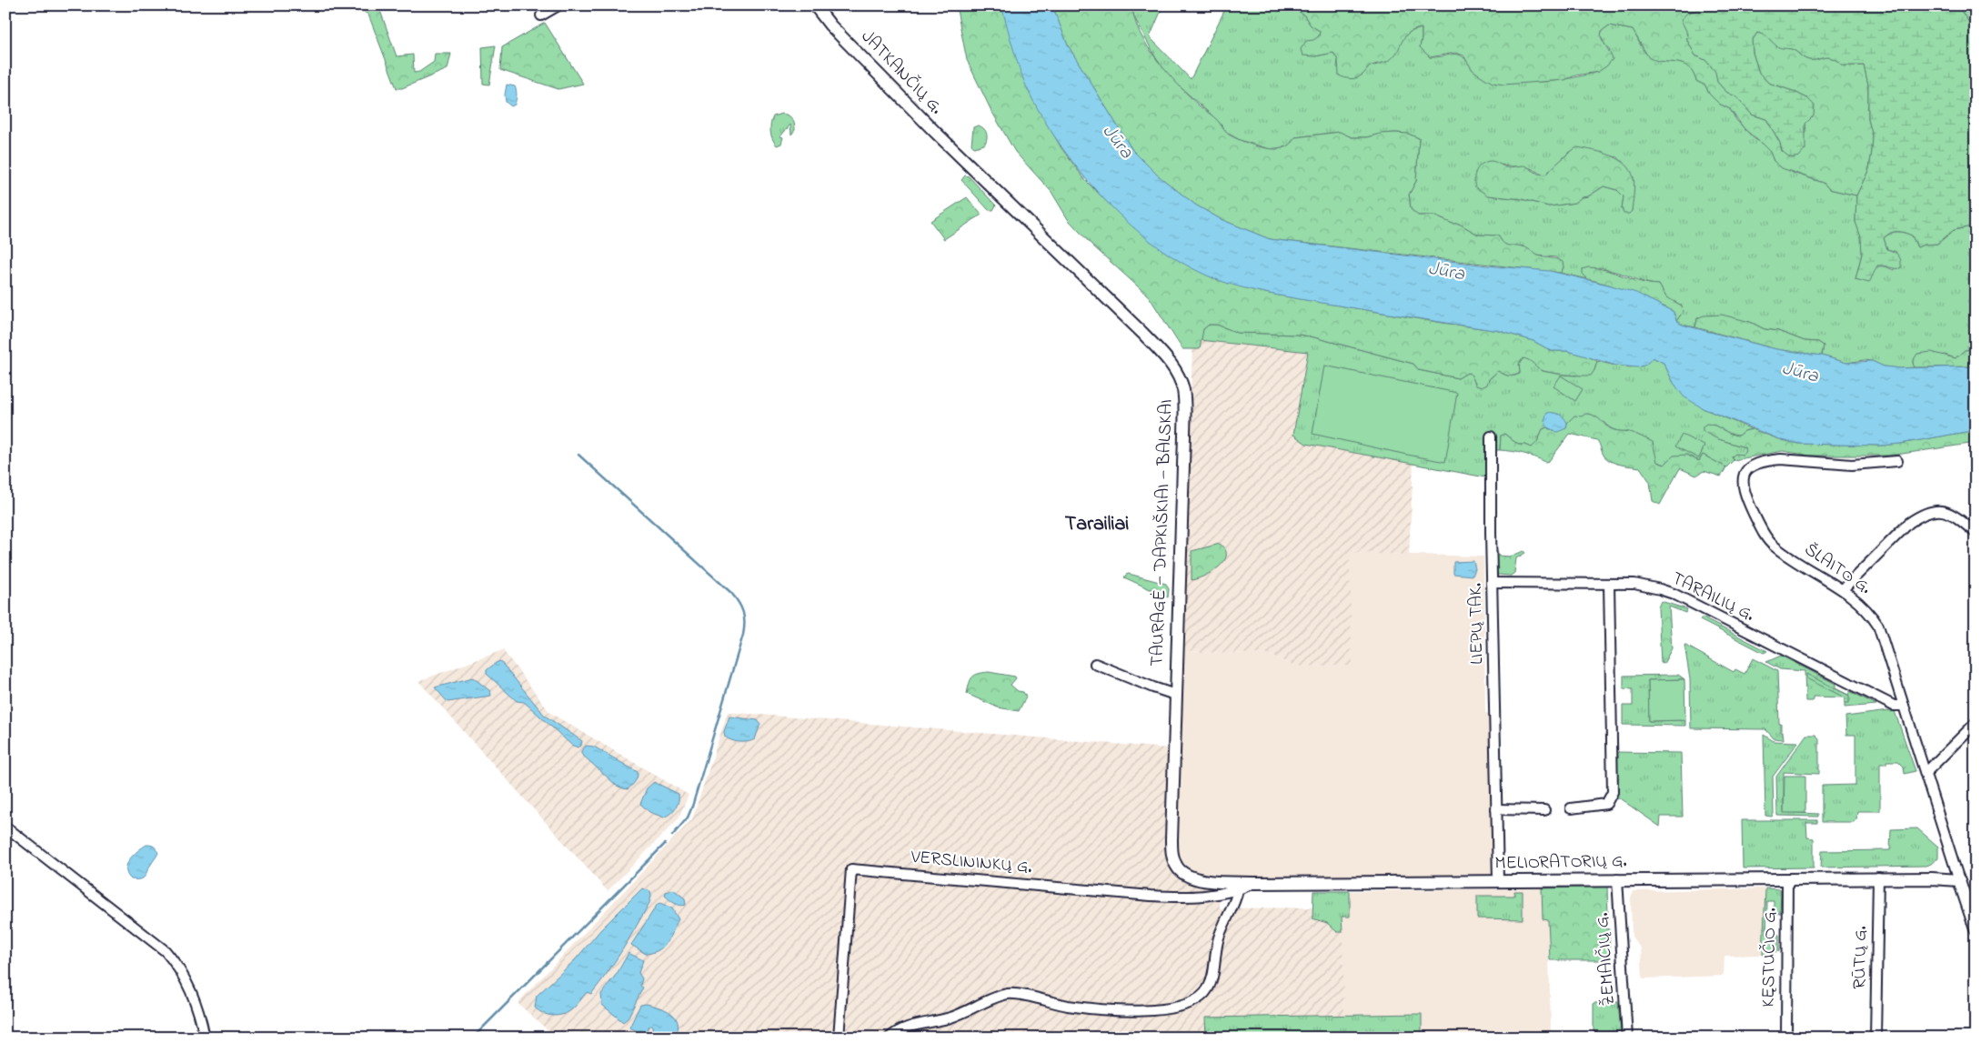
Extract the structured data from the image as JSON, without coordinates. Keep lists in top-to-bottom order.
{
  "streets": {
    "main road": [
      "JATKANČIŲ G.",
      "TAURAGĖ — DAPKIŠKIAI — BALSKAI",
      "ŠLAITO G.",
      "MELIORATORIŲ G."
    ],
    "street": [
      "TARAILIŲ G.",
      "LIEPŲ TAK.",
      "VERSLININKŲ G.",
      "KĘSTUČIO G.",
      "RŪTŲ G.",
      "ŽEMAIČIŲ G."
    ]
  },
  "crossings": [
    ["JATKANČIŲ G.", "TAURAGĖ — DAPKIŠKIAI — BALSKAI"],
    ["TAURAGĖ — DAPKIŠKIAI — BALSKAI", "MELIORATORIŲ G."],
    ["ŠLAITO G.", "TARAILIŲ G."],
    ["ŠLAITO G.", "MELIORATORIŲ G."],
    ["TARAILIŲ G.", "LIEPŲ TAK."],
    ["LIEPŲ TAK.", "MELIORATORIŲ G."],
    ["VERSLININKŲ G.", "MELIORATORIŲ G."],
    ["MELIORATORIŲ G.", "KĘSTUČIO G."],
    ["MELIORATORIŲ G.", "RŪTŲ G."],
    ["MELIORATORIŲ G.", "ŽEMAIČIŲ G."]
  ],
  "districts": ["Tarailiai"],
  "water": ["Jūra"]
}
